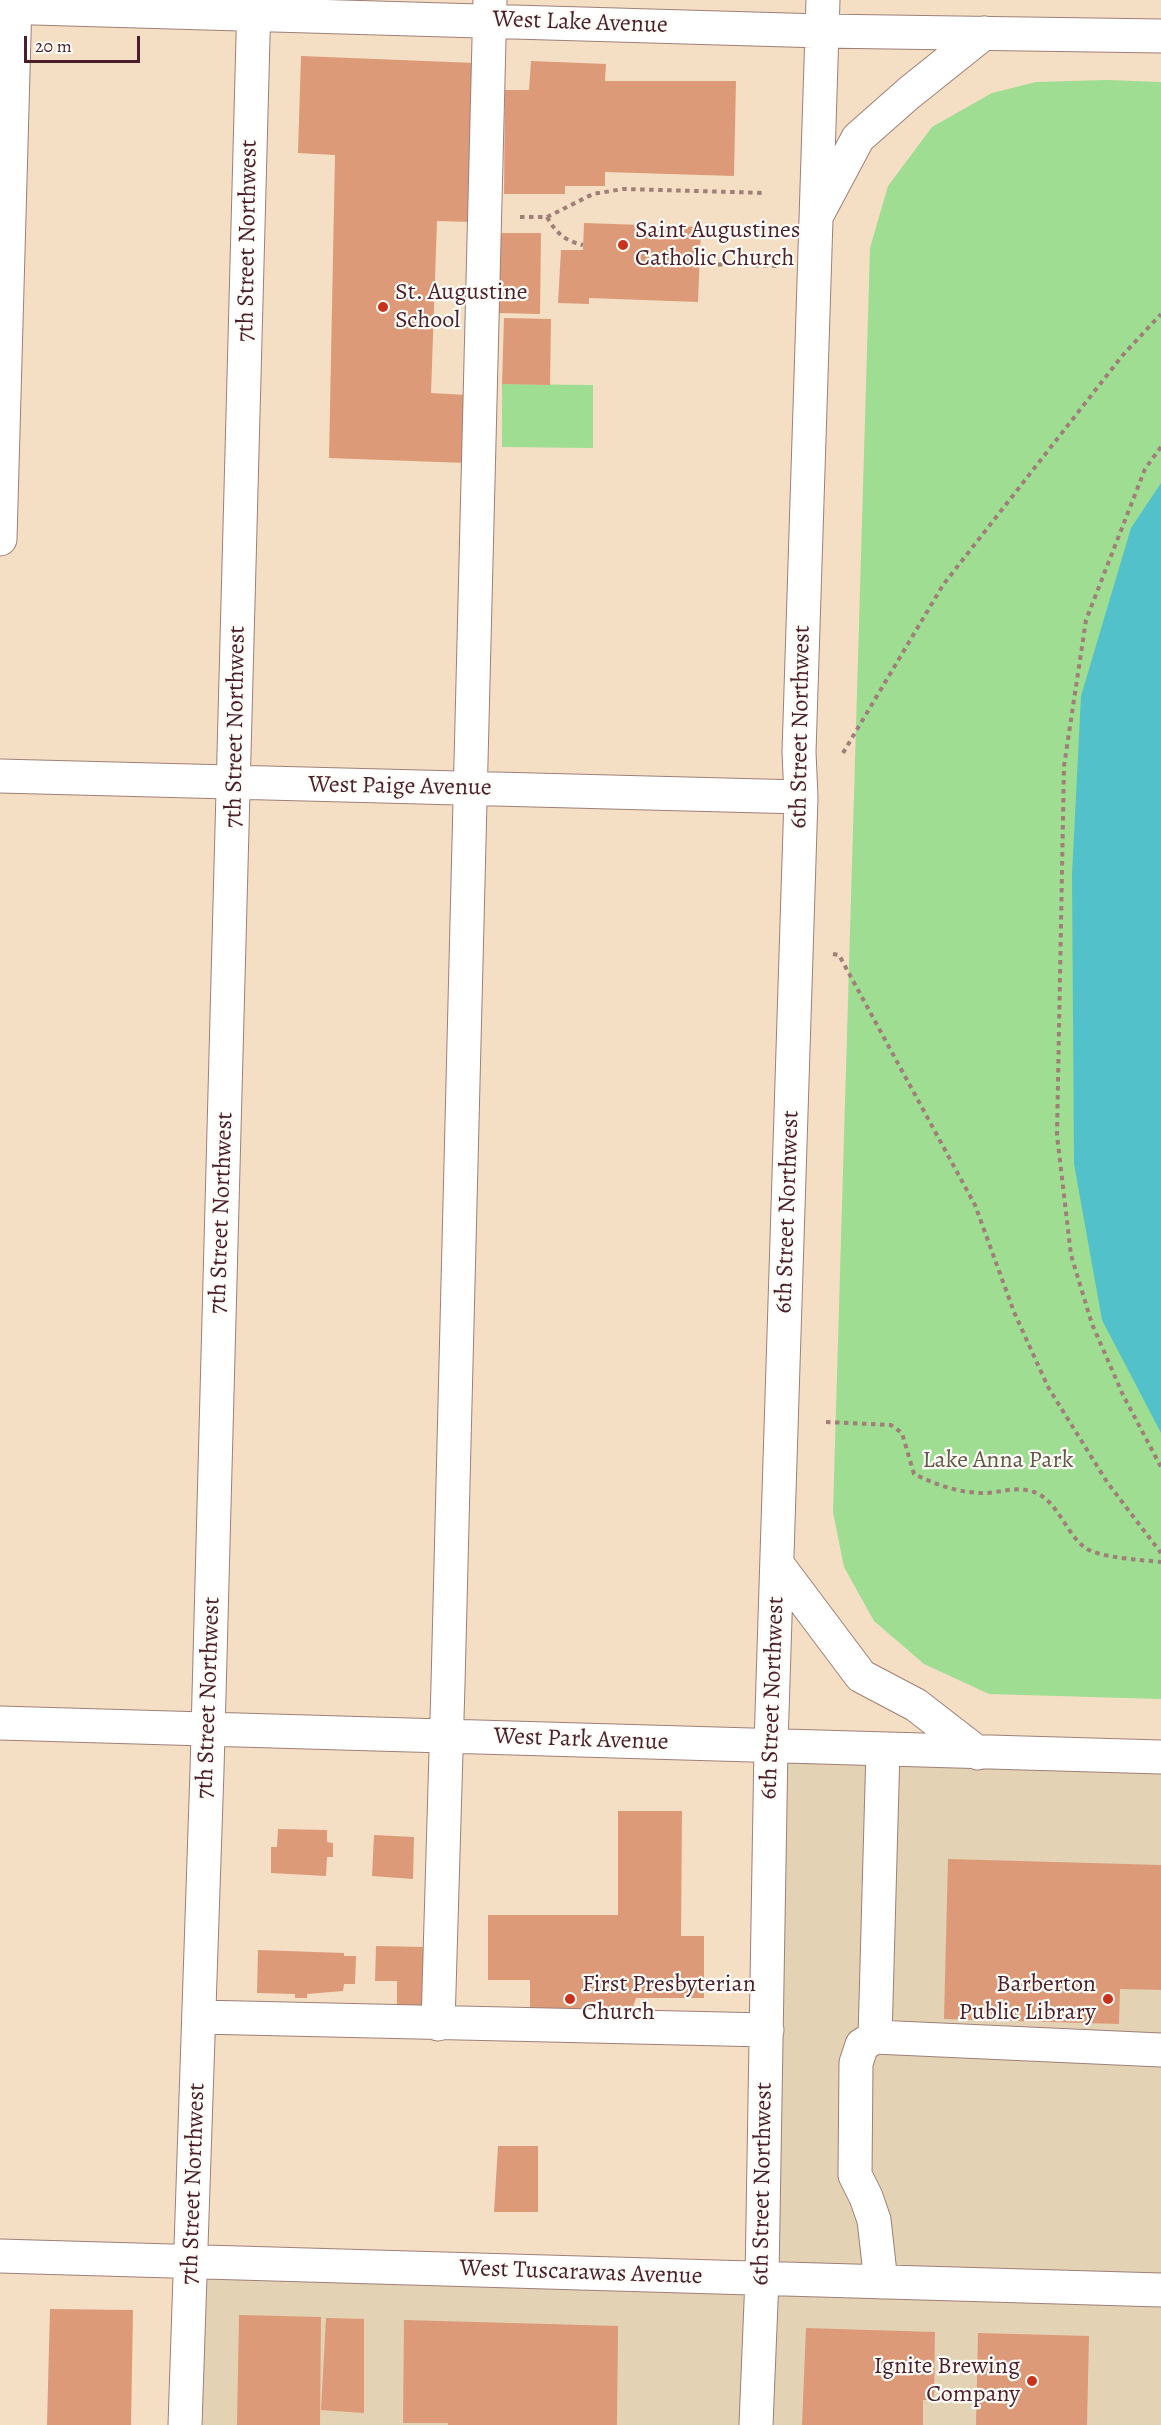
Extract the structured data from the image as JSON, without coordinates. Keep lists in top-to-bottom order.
{
  "streets": {
    "street": [
      "West Lake Avenue",
      "7th Street Northwest",
      "6th Street Northwest",
      "West Paige Avenue",
      "West Park Avenue",
      "West Tuscarawas Avenue"
    ]
  },
  "crossings": [
    ["West Lake Avenue", "7th Street Northwest"],
    ["West Lake Avenue", "6th Street Northwest"],
    ["7th Street Northwest", "West Paige Avenue"],
    ["7th Street Northwest", "West Park Avenue"],
    ["7th Street Northwest", "West Tuscarawas Avenue"],
    ["6th Street Northwest", "West Paige Avenue"],
    ["6th Street Northwest", "West Park Avenue"],
    ["6th Street Northwest", "West Tuscarawas Avenue"]
  ],
  "parks": ["Lake Anna Park"],
  "places": [
    "Saint Augustines Catholic Church",
    "St. Augustine School",
    "First Presbyterian Church",
    "Barberton Public Library",
    "Ignite Brewing Company"
  ],
  "scale_bar": "20 m"
}
